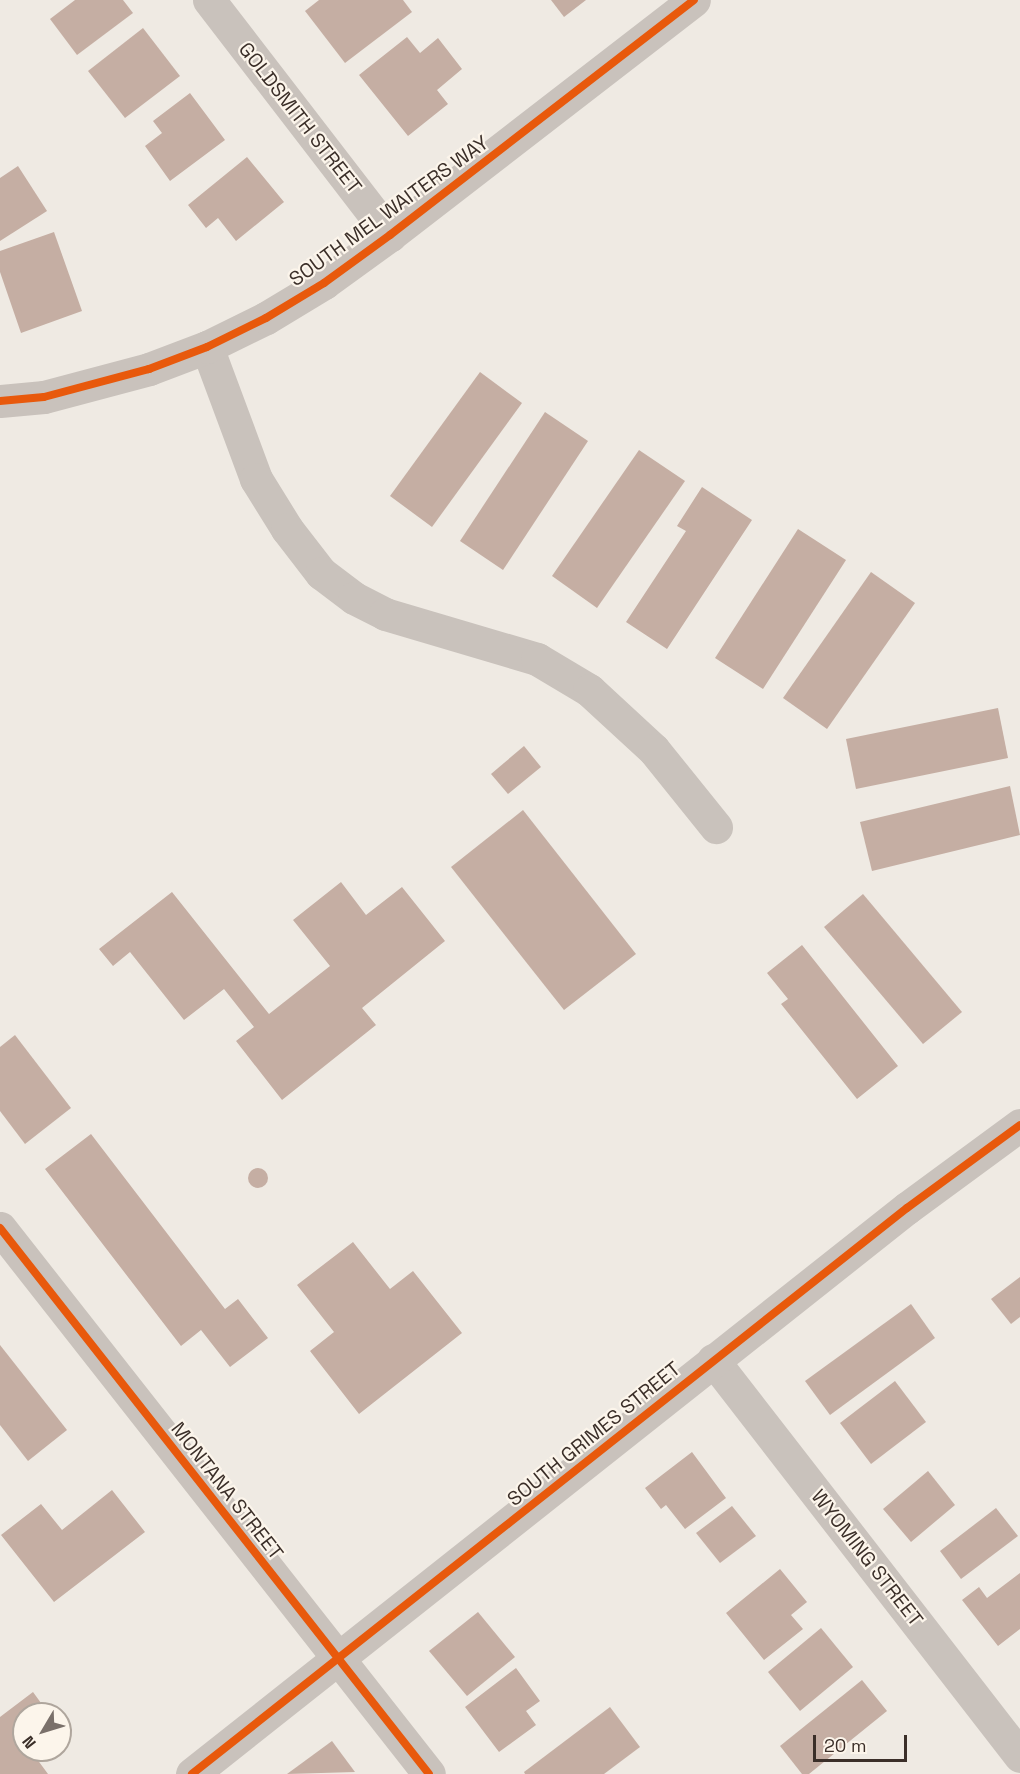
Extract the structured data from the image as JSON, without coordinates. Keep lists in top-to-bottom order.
{
  "streets": {
    "street": [
      "GOLDSMITH STREET",
      "SOUTH MEL WAITERS WAY",
      "SOUTH GRIMES STREET",
      "MONTANA STREET",
      "WYOMING STREET"
    ]
  },
  "crossings": [
    ["GOLDSMITH STREET", "SOUTH MEL WAITERS WAY"],
    ["SOUTH GRIMES STREET", "MONTANA STREET"],
    ["SOUTH GRIMES STREET", "WYOMING STREET"]
  ],
  "scale_bar": "20 m",
  "north": "bottom left"
}
